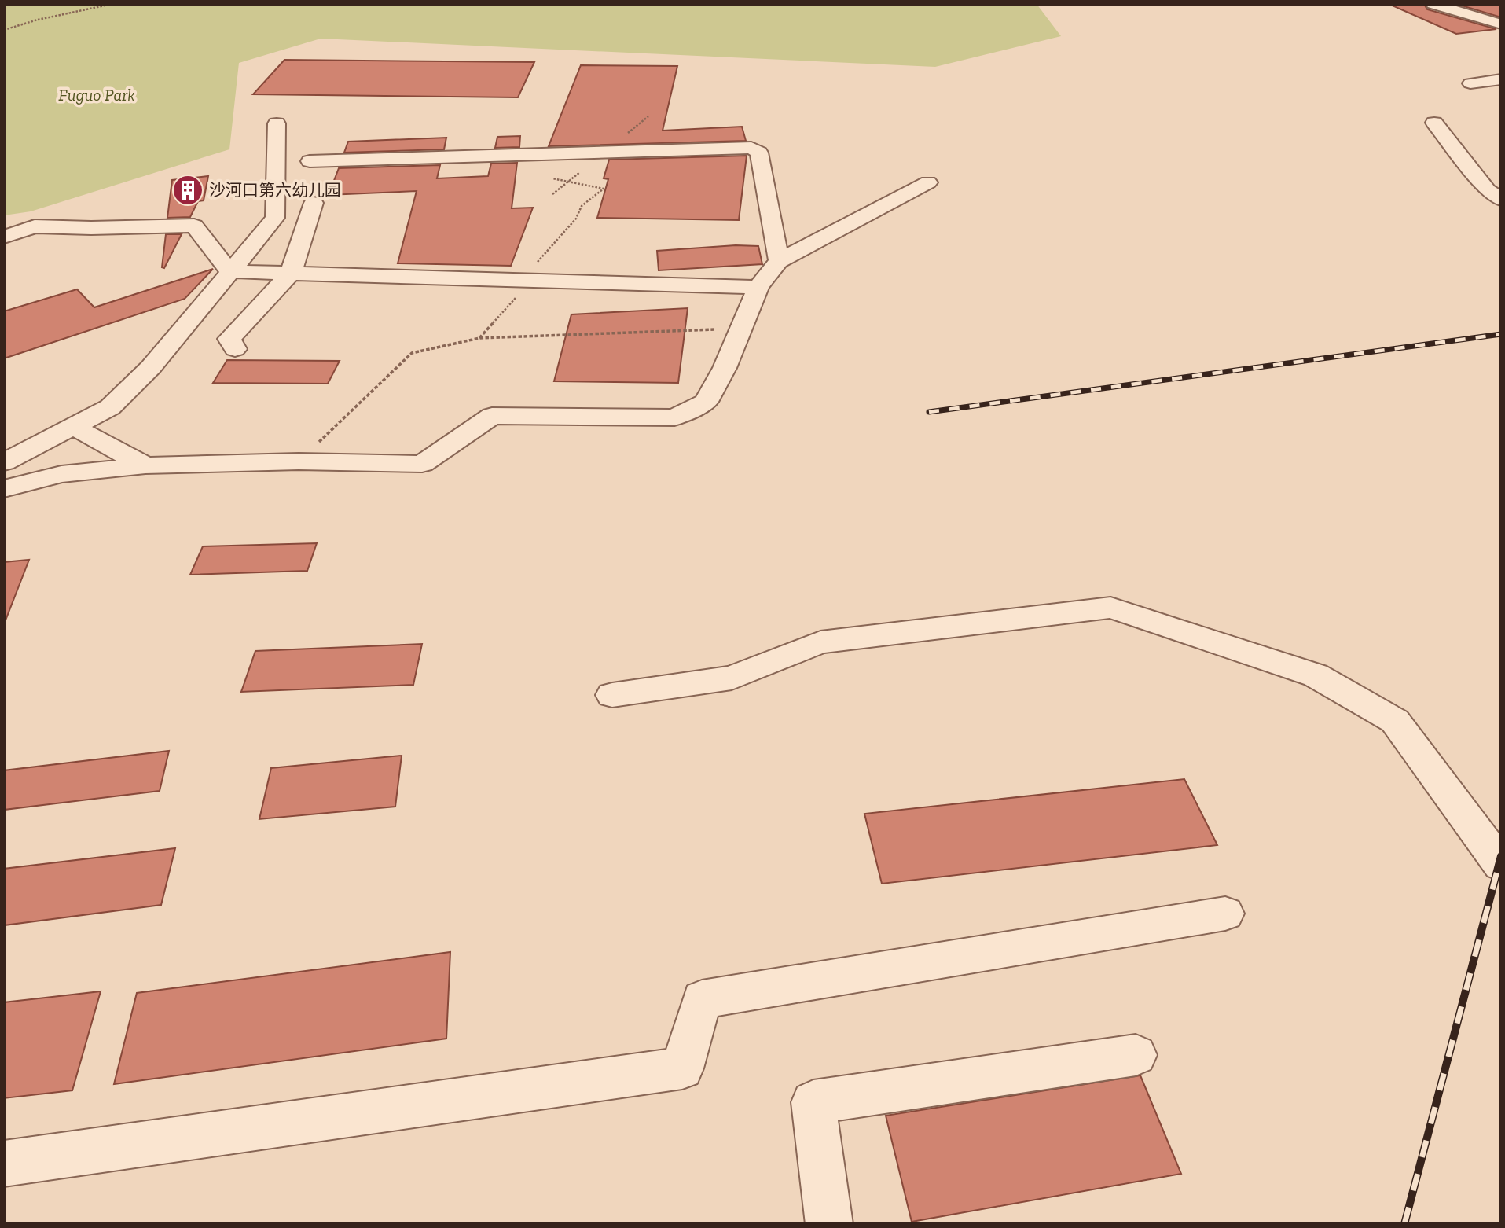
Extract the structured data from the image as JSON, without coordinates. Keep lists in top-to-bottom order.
{
  "parks": ["Fuguo Park"],
  "places": {
    "building": ["沙河口第六幼儿园"]
  }
}
